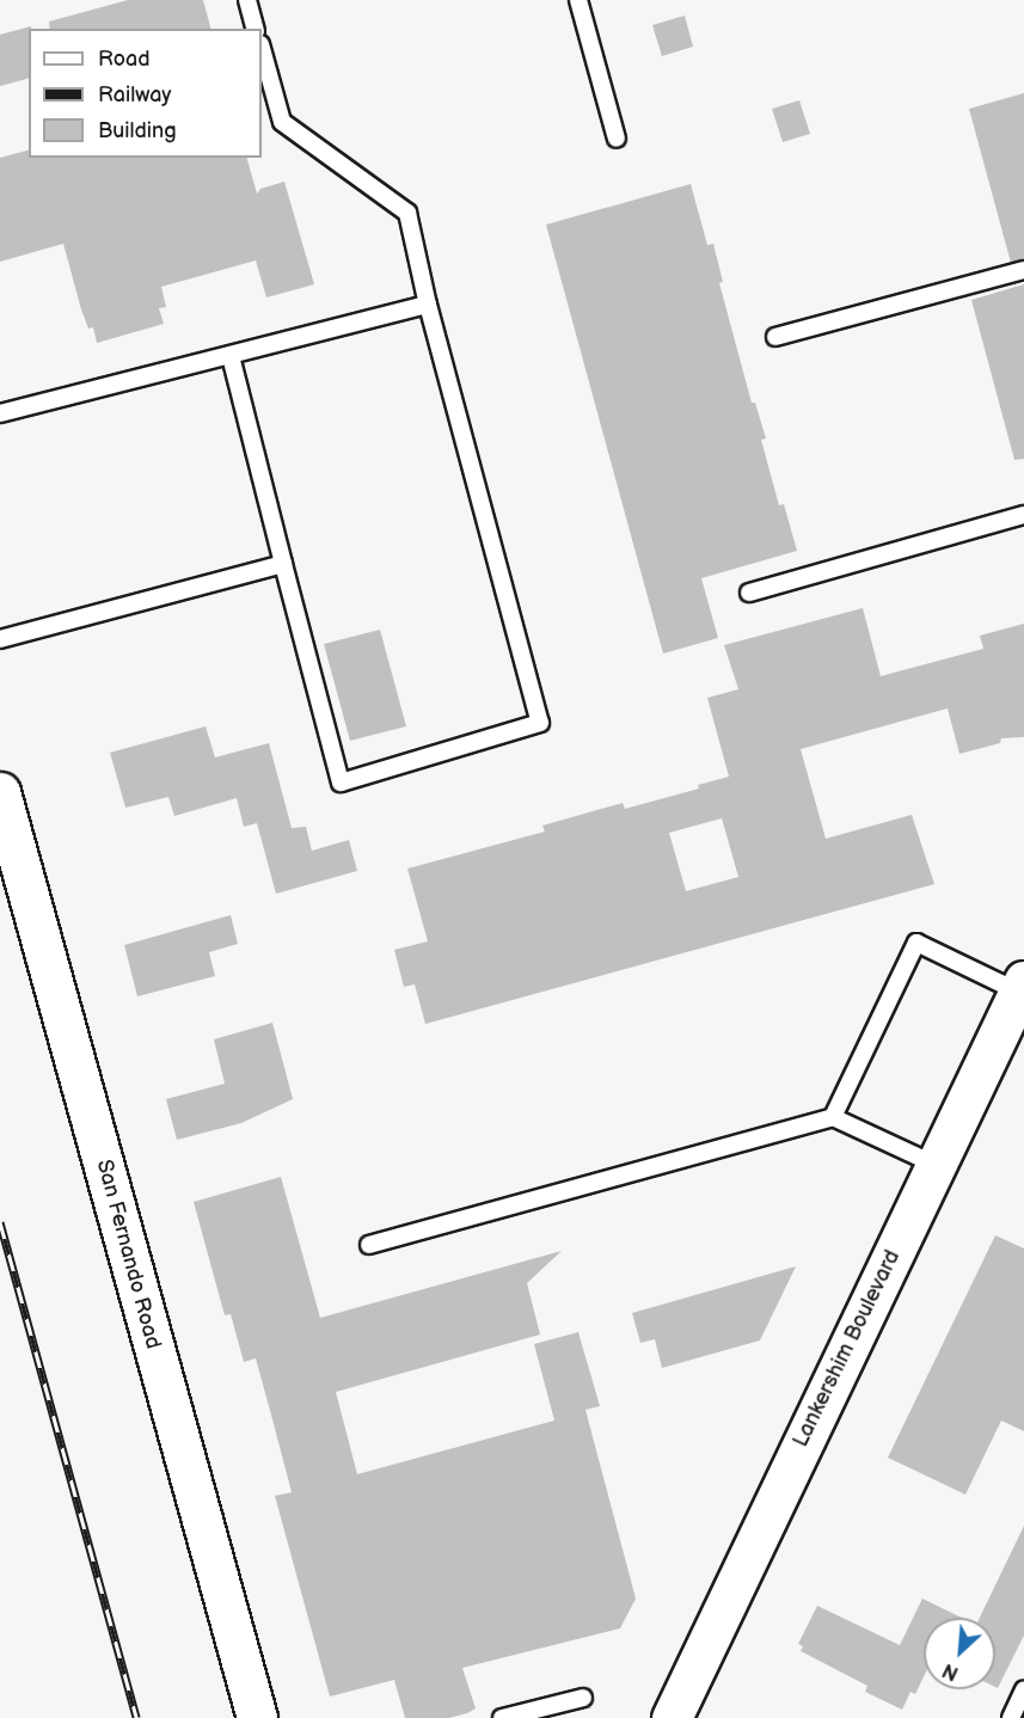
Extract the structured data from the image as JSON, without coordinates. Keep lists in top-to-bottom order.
{
  "streets": {
    "main road": ["San Fernando Road", "Lankershim Boulevard"]
  },
  "legend": ["Road", "Railway", "Building"],
  "north": "bottom left"
}
